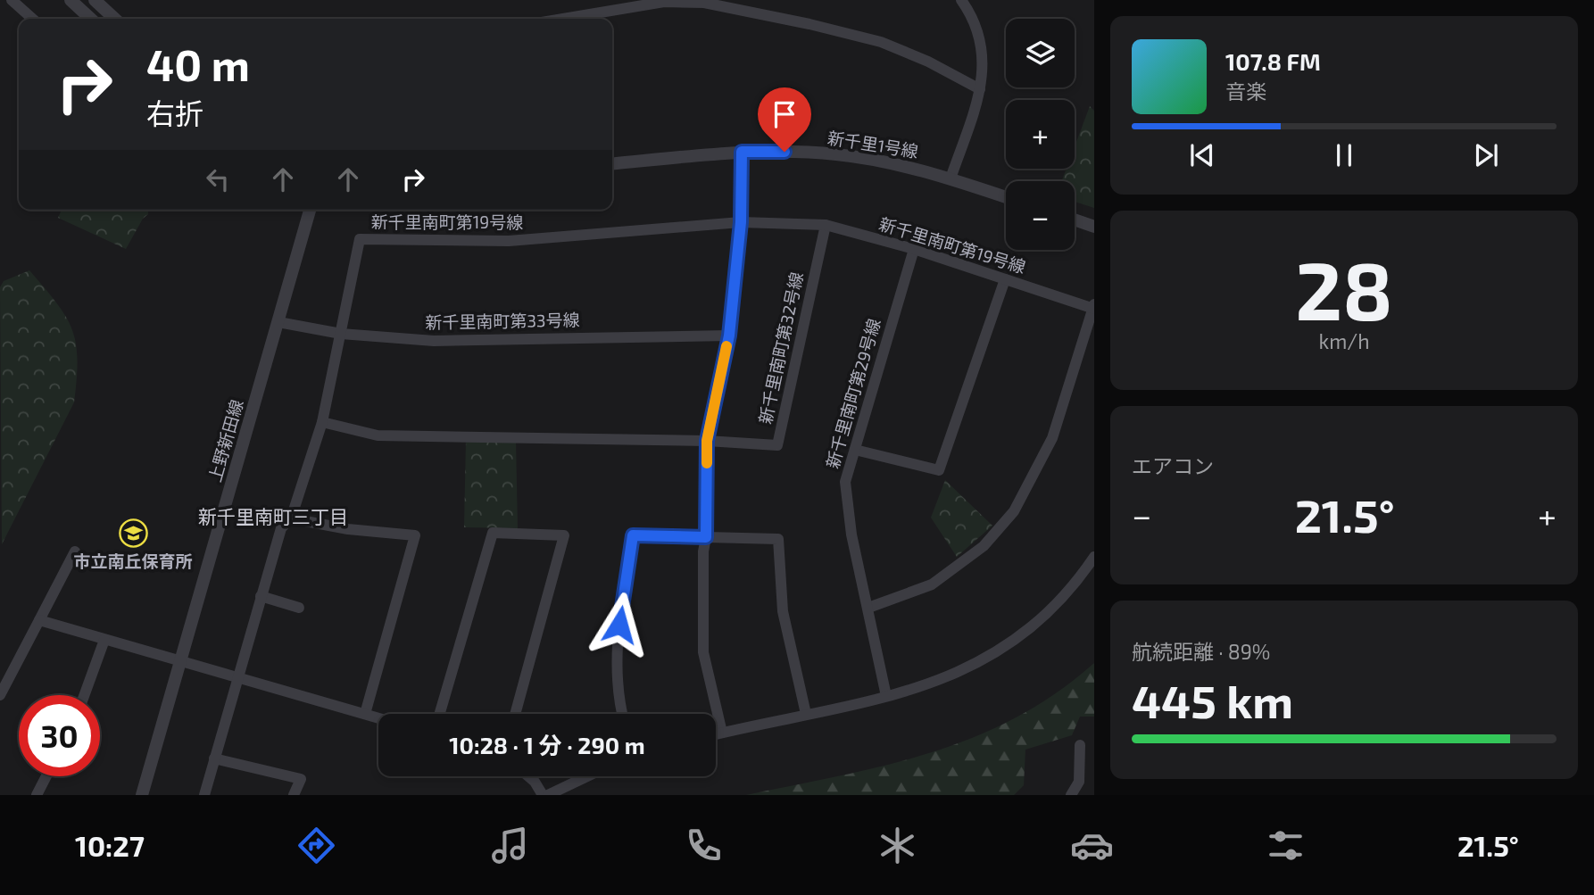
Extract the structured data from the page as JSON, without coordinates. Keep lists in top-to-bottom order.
{
  "streets": {
    "street": [
      "新千里1号線",
      "新千里南町第19号線",
      "新千里南町第33号線",
      "新千里南町第32号線",
      "新千里南町第29号線",
      "上野新田線"
    ]
  },
  "crossings": [
    ["新千里南町第19号線", "新千里南町第33号線"],
    ["新千里南町第19号線", "新千里南町第32号線"],
    ["新千里南町第19号線", "新千里南町第29号線"],
    ["新千里南町第33号線", "上野新田線"]
  ],
  "districts": ["新千里南町三丁目"],
  "places": {
    "school or university": ["市立南丘保育所"]
  },
  "page": {
    "map_buttons": ["+", "−"],
    "turn": ["40 m", "右折"],
    "song": ["107.8 FM", "音楽"],
    "tile": [
      ["28", "km/h"],
      "エアコン",
      ["航続距離 · 89%", "445 km"]
    ],
    "heat": ["−", "21.5°", "+"],
    "limit": "30",
    "trip": "10:28 · 1 分 · 290 m",
    "tabs": ["10:27", "21.5°"]
  }
}
